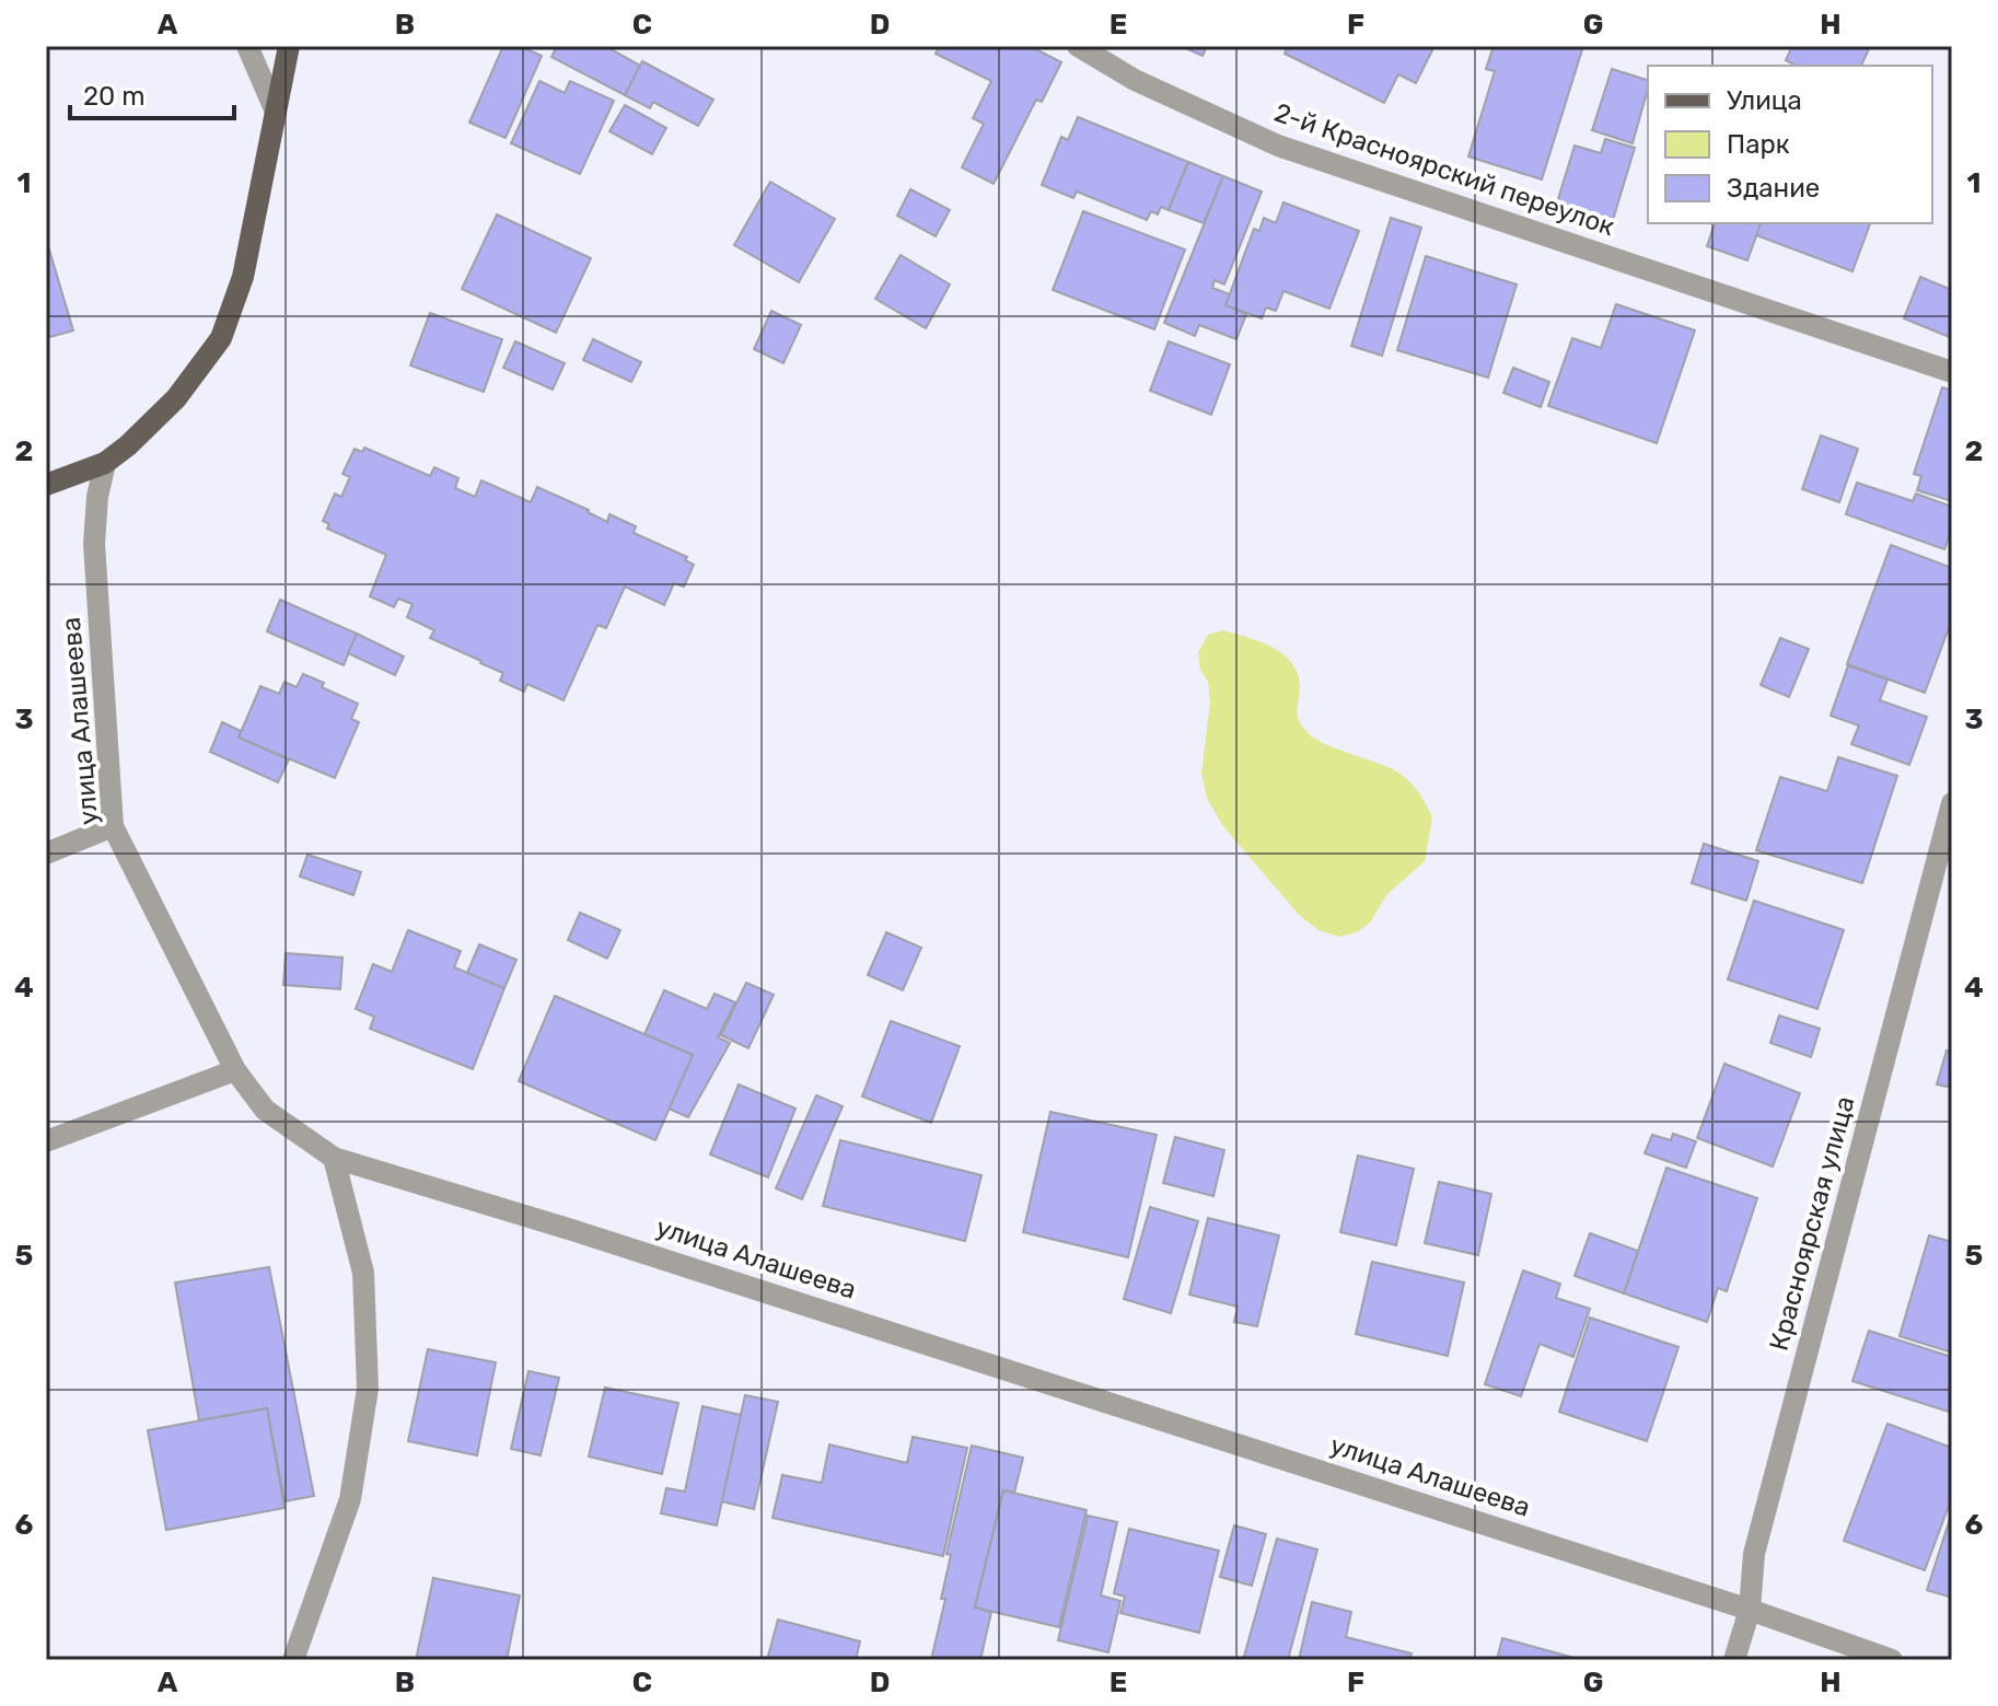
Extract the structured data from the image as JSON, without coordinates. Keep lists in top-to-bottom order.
{
  "streets": {
    "street": ["2-й Красноярский переулок", "улица Алашеева", "Красноярская улица"]
  },
  "crossings": [
    ["улица Алашеева", "Красноярская улица"]
  ],
  "legend": ["Улица", "Парк", "Здание"],
  "scale_bar": "20 m",
  "grid": {
    "columns": [
      "A",
      "B",
      "C",
      "D",
      "E",
      "F",
      "G",
      "H"
    ],
    "rows": [
      "1",
      "2",
      "3",
      "4",
      "5",
      "6"
    ]
  }
}
